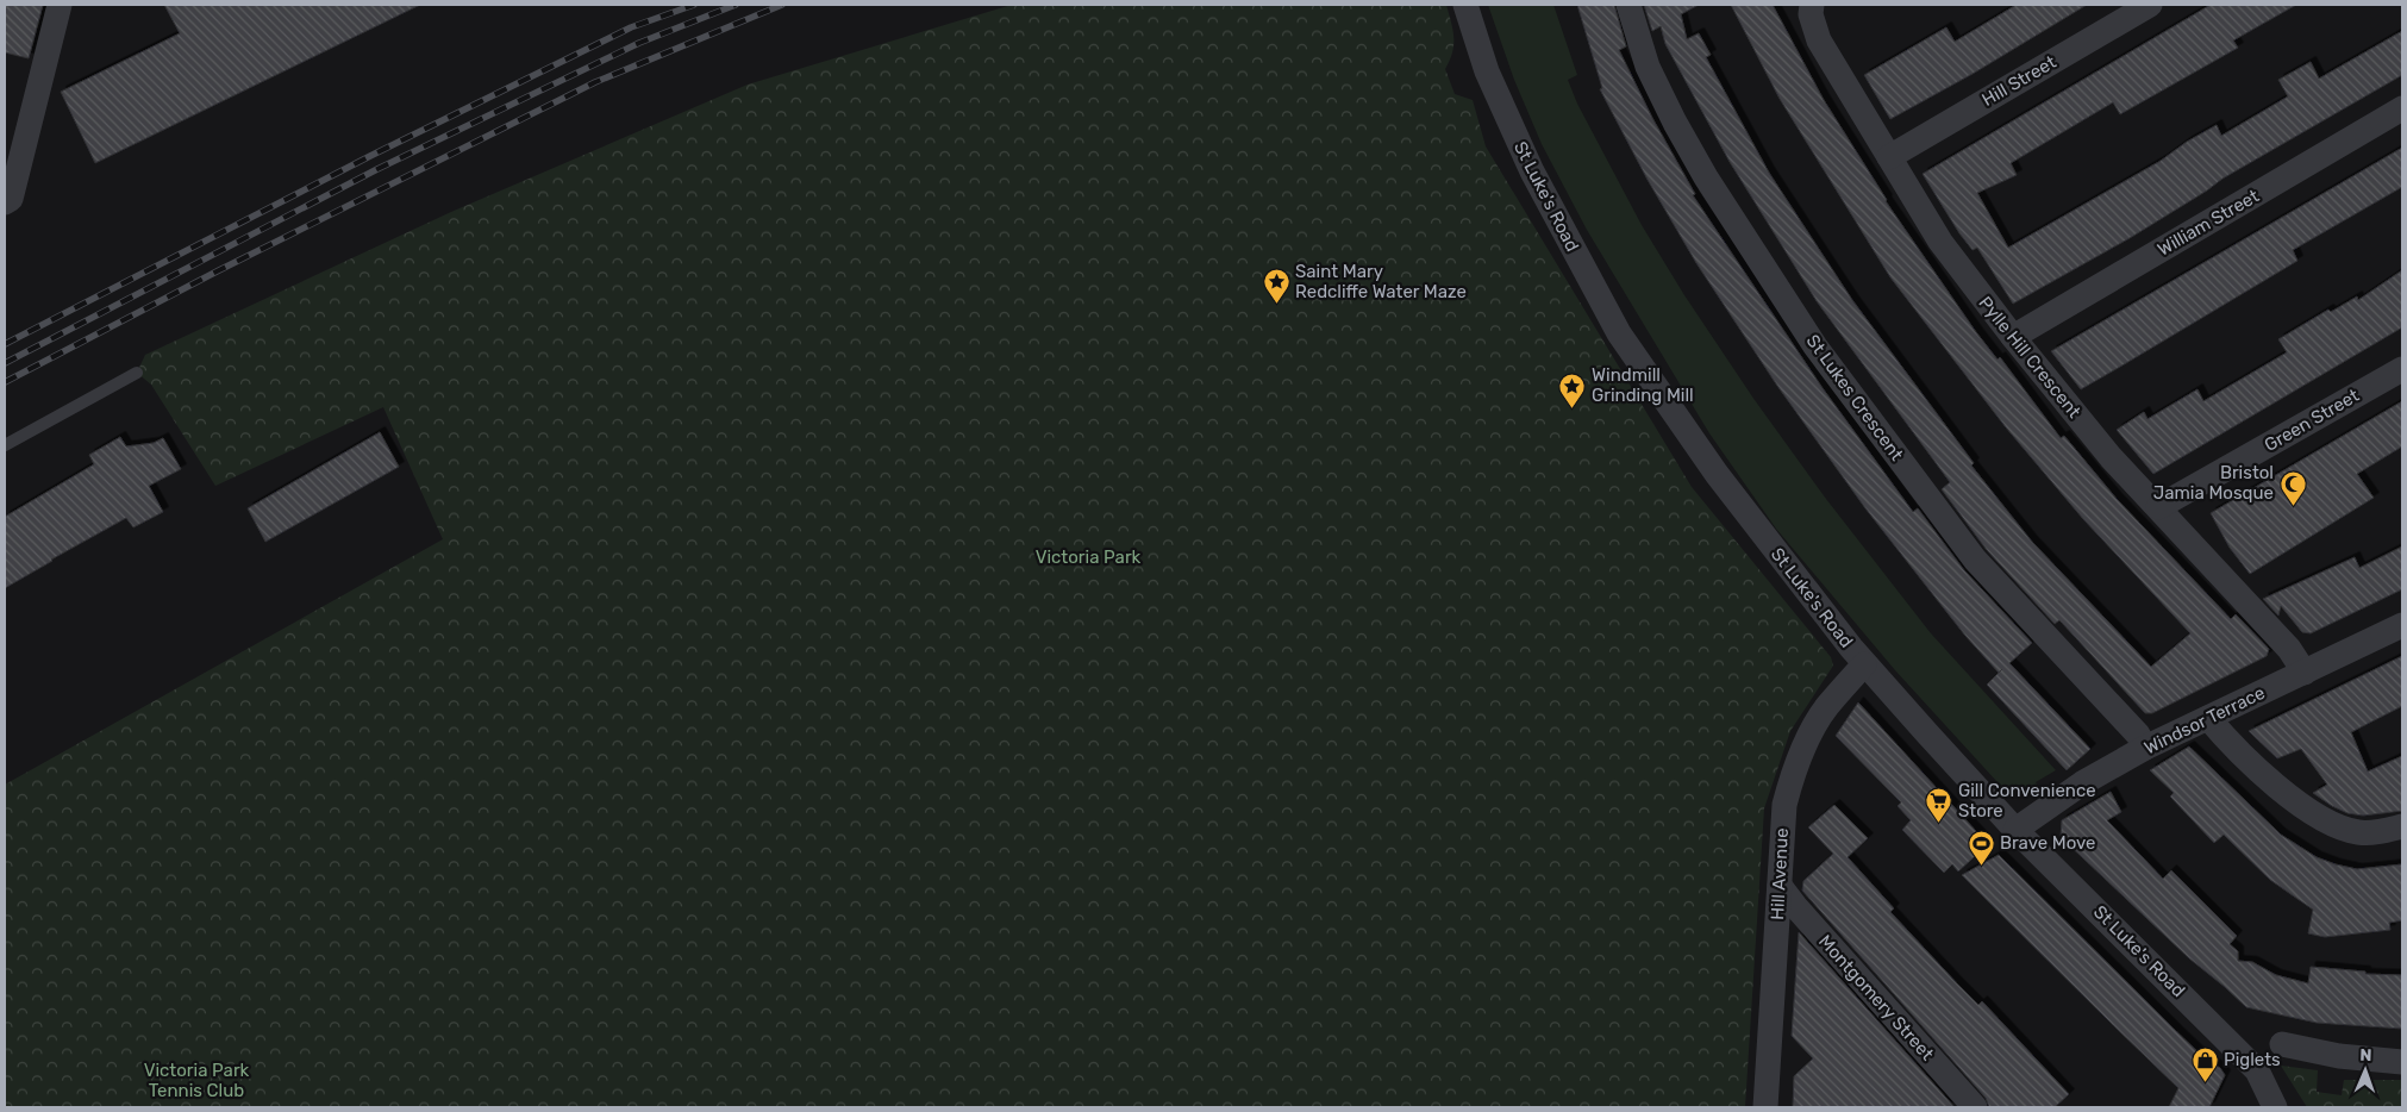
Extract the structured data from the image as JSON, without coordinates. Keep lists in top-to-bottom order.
{
  "streets": {
    "street": [
      "Hill Street",
      "St Luke's Road",
      "William Street",
      "Pylle Hill Crescent",
      "St Lukes Crescent",
      "Green Street",
      "Windsor Terrace",
      "Hill Avenue",
      "Montgomery Street"
    ]
  },
  "crossings": [
    ["Hill Street", "Pylle Hill Crescent"],
    ["St Luke's Road", "Windsor Terrace"],
    ["St Luke's Road", "Hill Avenue"],
    ["William Street", "Pylle Hill Crescent"],
    ["Pylle Hill Crescent", "Green Street"],
    ["Pylle Hill Crescent", "Windsor Terrace"],
    ["St Lukes Crescent", "Windsor Terrace"],
    ["Hill Avenue", "Montgomery Street"]
  ],
  "parks": ["Victoria Park", "Victoria Park Tennis Club"],
  "places": {
    "place": ["Saint Mary Redcliffe Water Maze", "Windmill Grinding Mill"],
    "mosque": ["Bristol Jamia Mosque"],
    "supermarket": ["Gill Convenience Store"],
    "sports": ["Brave Move"],
    "shop": ["Piglets"]
  },
  "north": "top"
}
